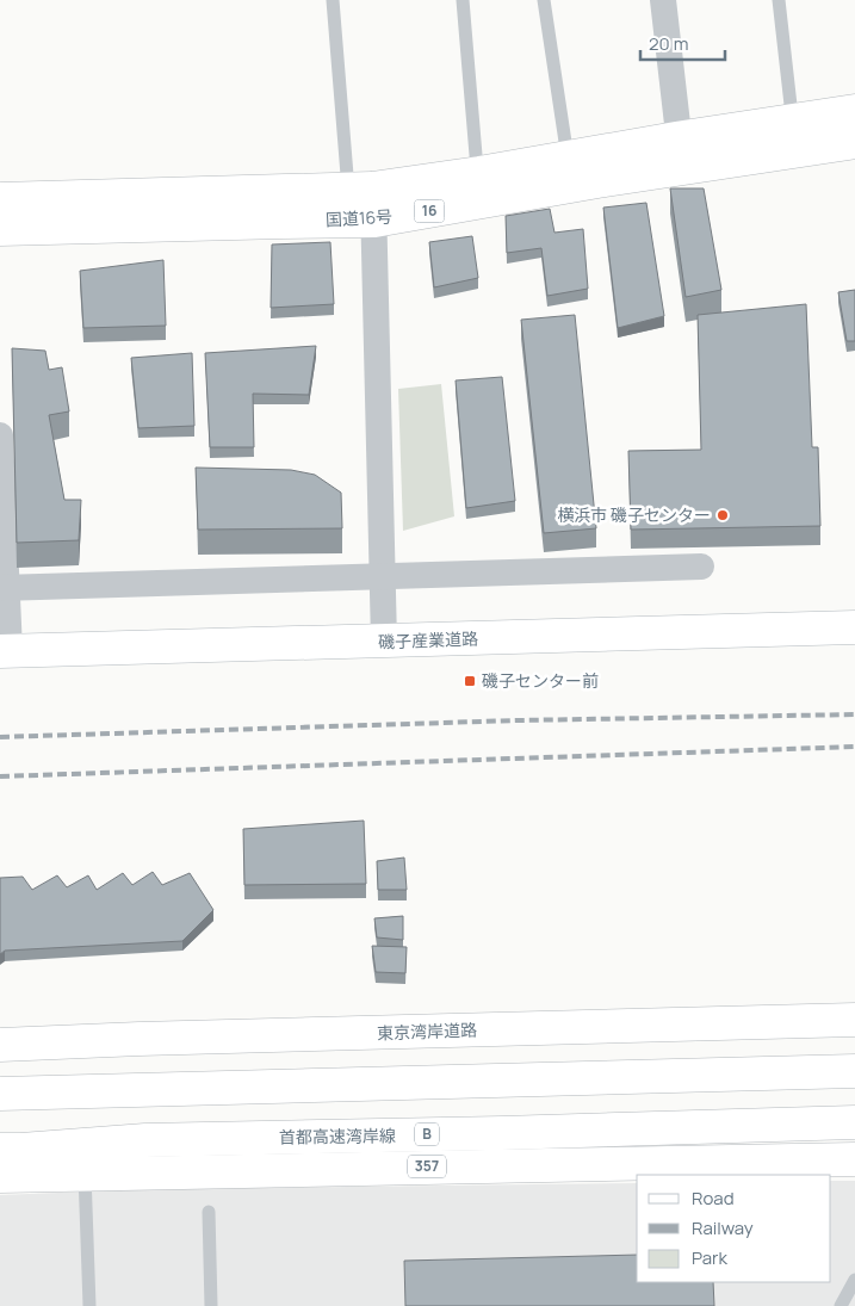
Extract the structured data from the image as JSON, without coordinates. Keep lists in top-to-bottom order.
{
  "streets": {
    "main road": [
      "16",
      "国道16号",
      "磯子産業道路",
      "東京湾岸道路",
      "B",
      "首都高速湾岸線",
      "357"
    ]
  },
  "places": {
    "other": ["横浜市 磯子センター"],
    "transit": ["磯子センター前"]
  },
  "legend": ["Road", "Railway", "Park"],
  "scale_bar": "20 m"
}
